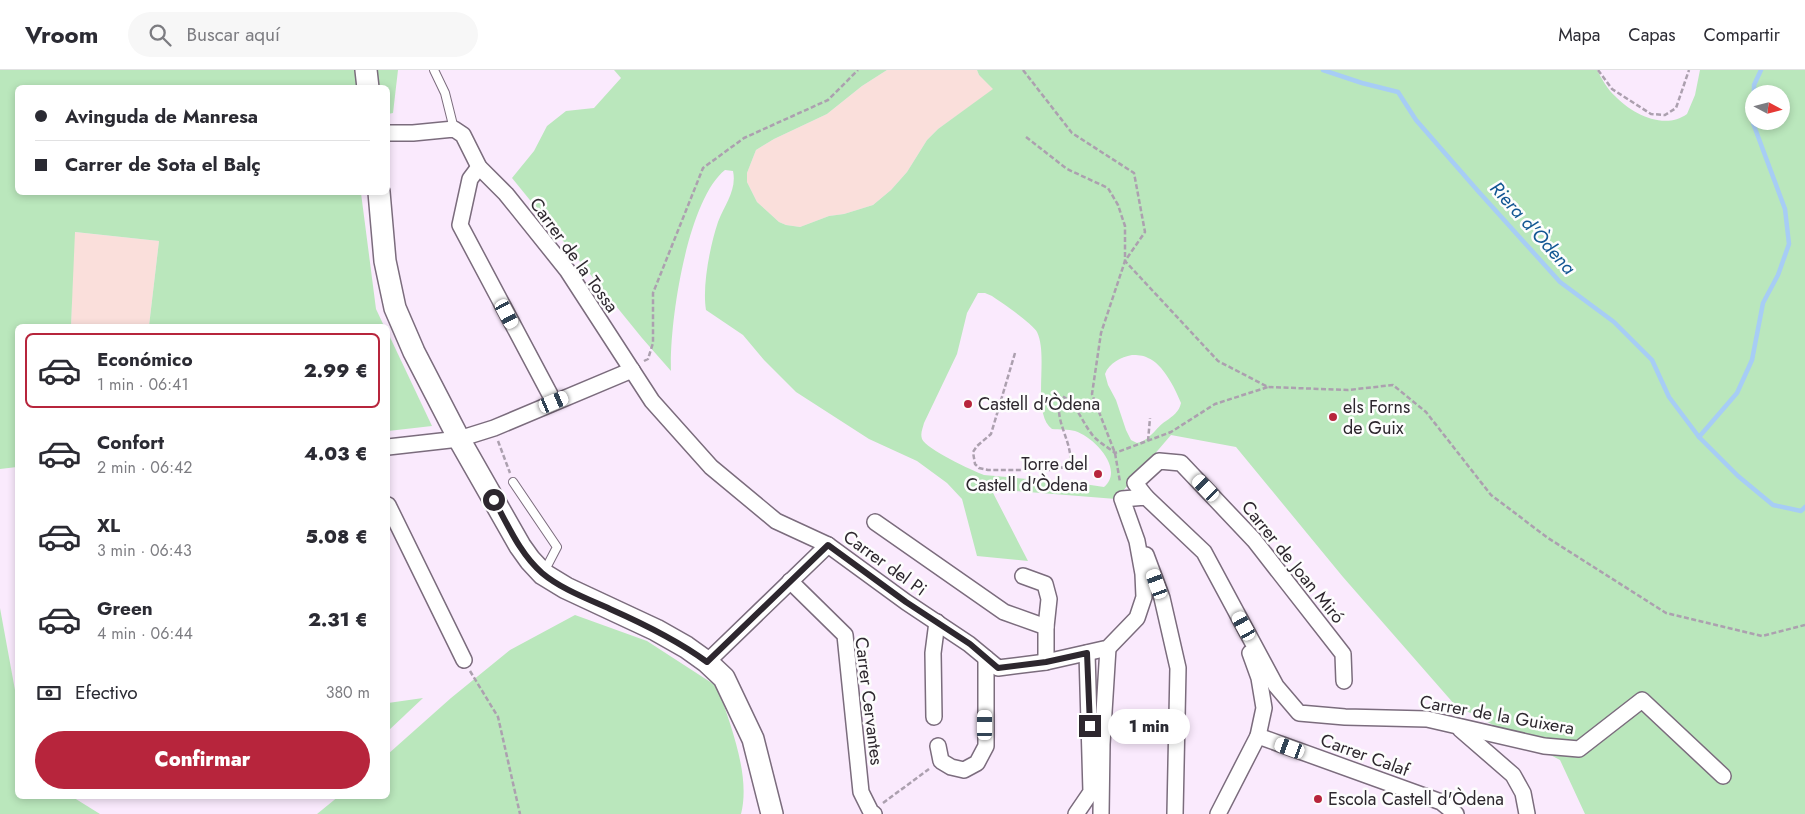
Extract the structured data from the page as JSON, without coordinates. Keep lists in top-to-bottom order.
{
  "streets": {
    "street": [
      "Carrer de la Tossa",
      "Carrer de Joan Miró",
      "Carrer del Pi",
      "Carrer Cervantes",
      "Carrer de la Guixera",
      "Carrer Calaf"
    ]
  },
  "crossings": [
    ["Carrer de la Tossa", "Carrer del Pi"],
    ["Carrer de Joan Miró", "Carrer de la Guixera"]
  ],
  "water": ["Riera d'Òdena"],
  "places": [
    "Castell d'Òdena",
    "els Forns de Guix",
    "Torre del Castell d'Òdena",
    "Escola Castell d'Òdena"
  ],
  "north": "right",
  "page": {
    "header": "Vroom",
    "search": "Buscar aquí",
    "nav": ["Mapa", "Capas", "Compartir"],
    "banner": ["Avinguda de Manresa", "Carrer de Sota el Balç"],
    "list": [
      {
        "name": "Económico",
        "note": "1 min · 06:41",
        "value": "2.99 €"
      },
      {
        "name": "Confort",
        "note": "2 min · 06:42",
        "value": "4.03 €"
      },
      {
        "name": "XL",
        "note": "3 min · 06:43",
        "value": "5.08 €"
      },
      {
        "name": "Green",
        "note": "4 min · 06:44",
        "value": "2.31 €"
      }
    ],
    "pay": ["Efectivo", "380 m"],
    "bubble": "1 min",
    "buttons": "Confirmar"
  }
}
